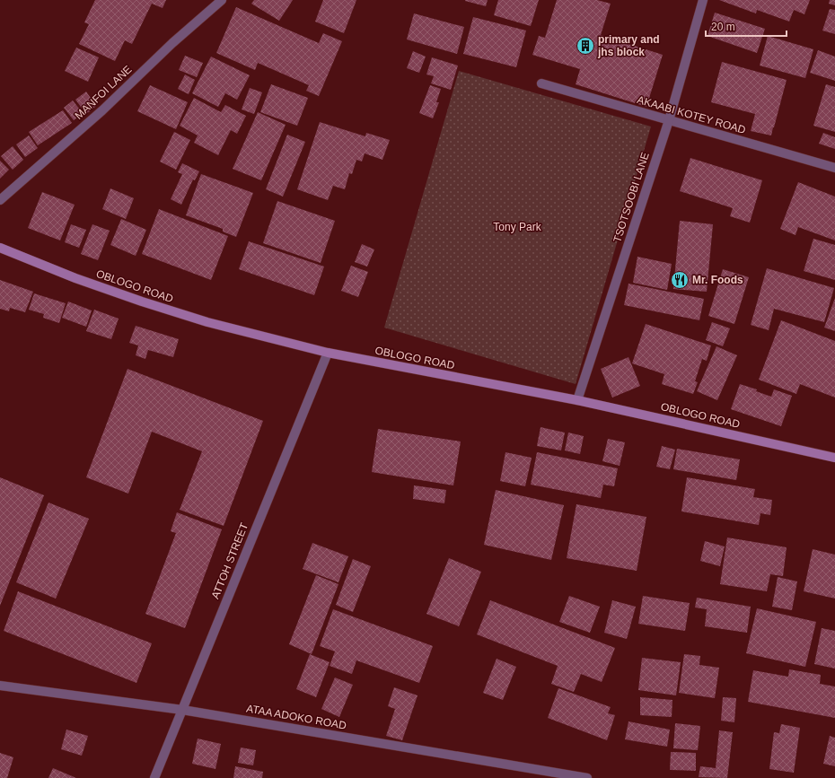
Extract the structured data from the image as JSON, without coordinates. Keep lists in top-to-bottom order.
{
  "streets": {
    "main road": ["OBLOGO ROAD"],
    "street": [
      "MANFOI LANE",
      "AKAABI KOTEY ROAD",
      "TSOTSOOBI LANE",
      "ATTOH STREET",
      "ATAA ADOKO ROAD"
    ]
  },
  "crossings": [
    ["AKAABI KOTEY ROAD", "TSOTSOOBI LANE"],
    ["TSOTSOOBI LANE", "OBLOGO ROAD"],
    ["OBLOGO ROAD", "ATTOH STREET"],
    ["ATTOH STREET", "ATAA ADOKO ROAD"]
  ],
  "parks": ["Tony Park"],
  "places": {
    "building": ["primary and jhs block"],
    "restaurant": ["Mr. Foods"]
  },
  "scale_bar": "20 m"
}
